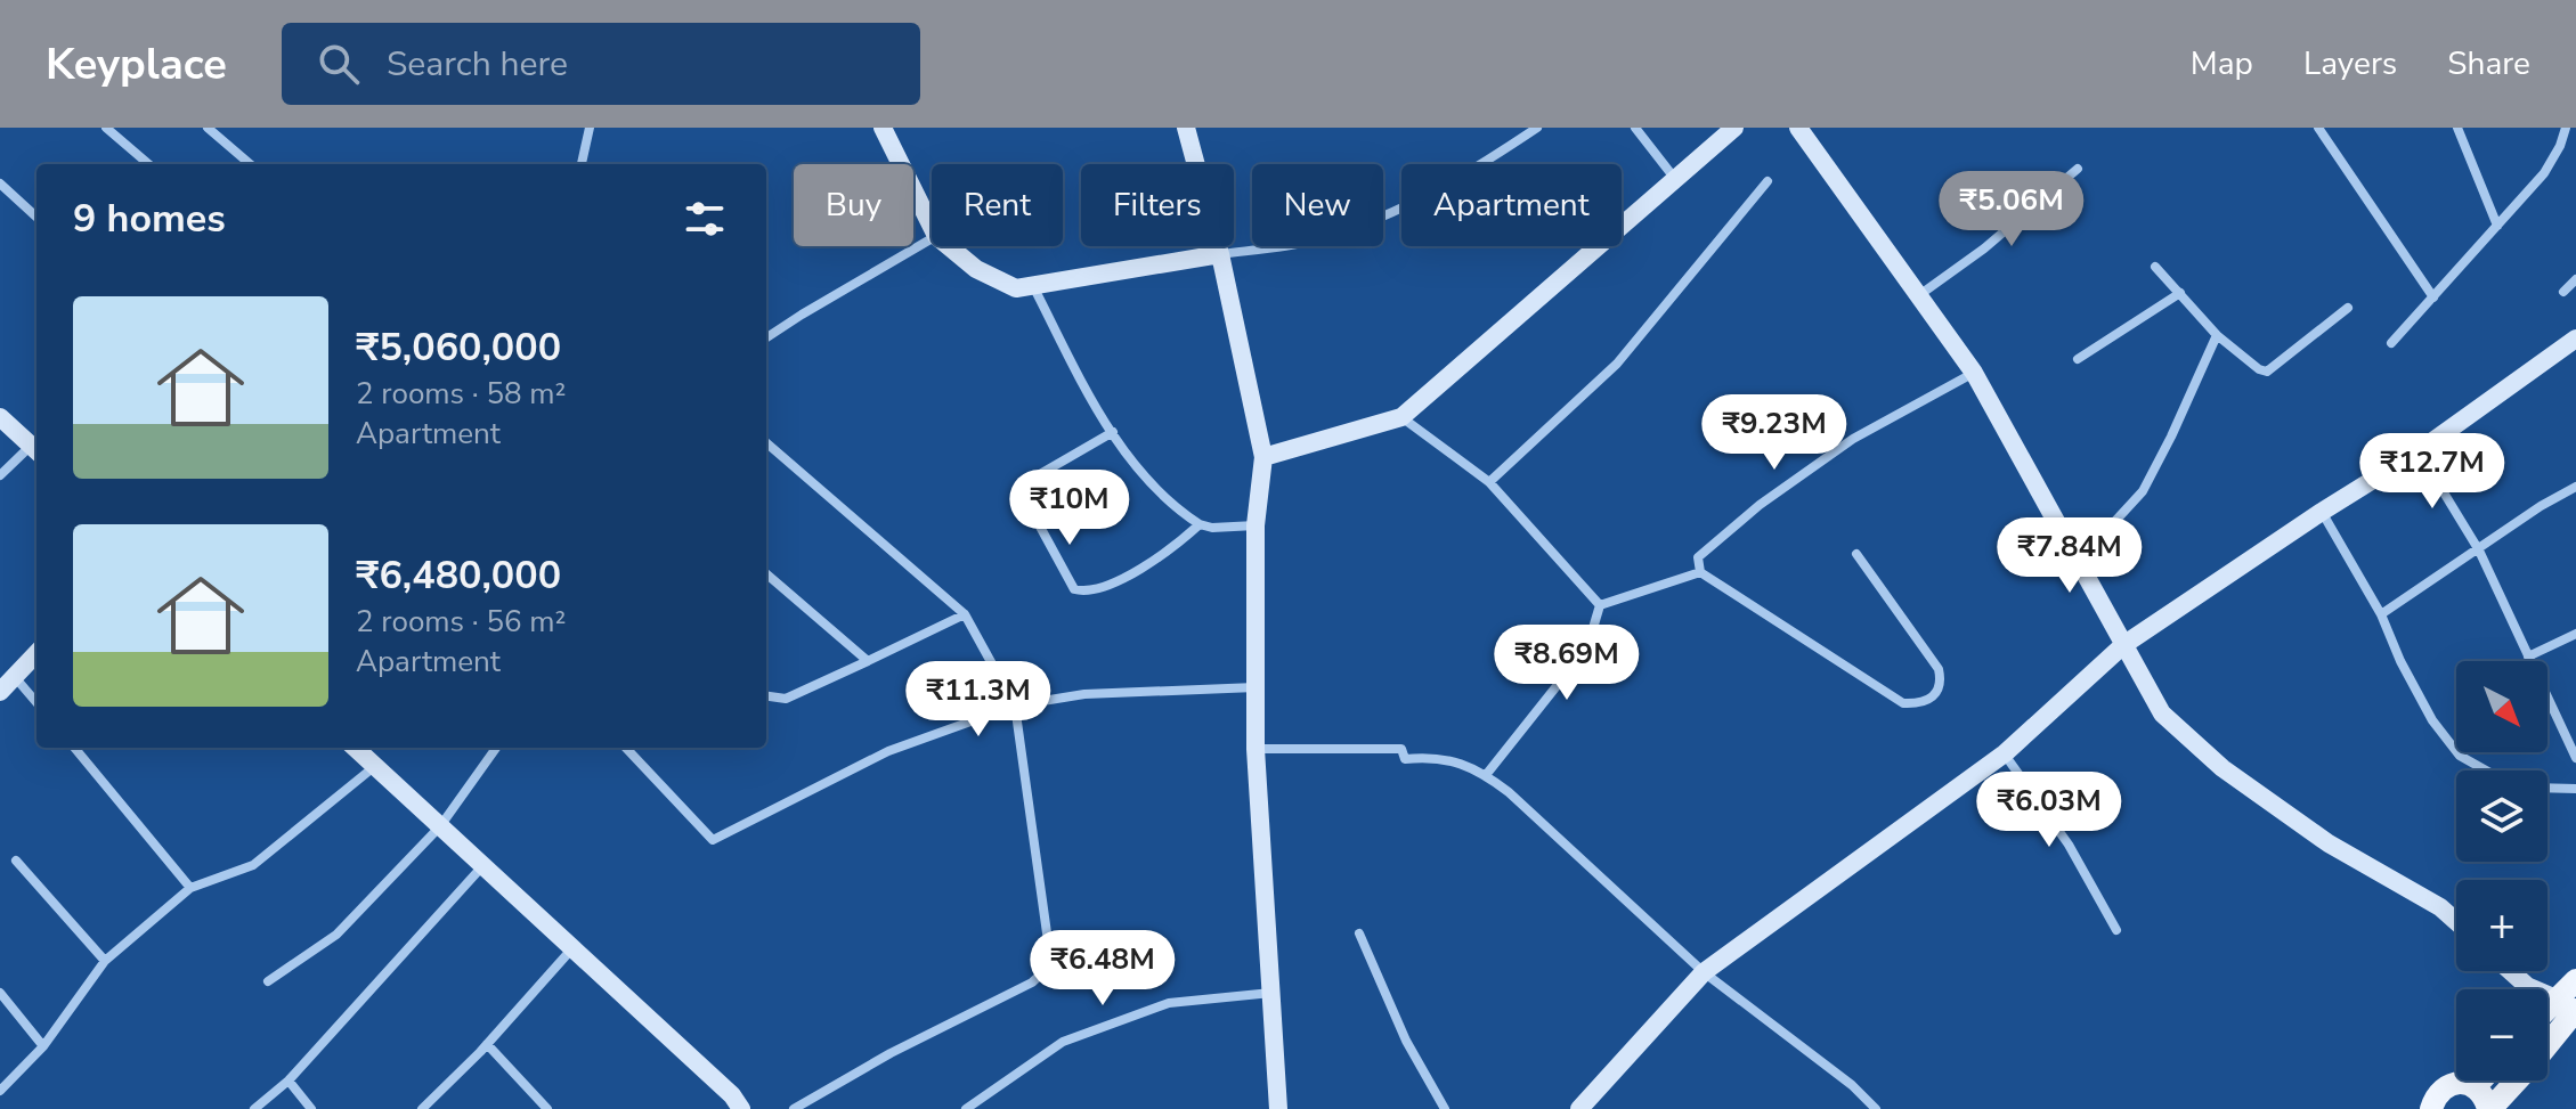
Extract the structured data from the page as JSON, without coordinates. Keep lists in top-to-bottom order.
{
  "north": "bottom right",
  "page": {
    "header": "Keyplace",
    "search": "Search here",
    "nav": ["Map", "Layers", "Share"],
    "chip": [
      "Buy",
      "Rent",
      "Filters",
      "New",
      "Apartment"
    ],
    "heading": "9 homes",
    "price": [
      "₹5.06M",
      "₹9.23M",
      "₹12.7M",
      "₹10M",
      "₹7.84M",
      "₹8.69M",
      "₹11.3M",
      "₹6.03M",
      "₹6.48M"
    ],
    "list": [
      {
        "name": "₹5,060,000",
        "note": "2 rooms · 58 m² · Apartment"
      },
      {
        "name": "₹6,480,000",
        "note": "2 rooms · 56 m² · Apartment"
      }
    ],
    "map_buttons": ["+", "−"]
  }
}
